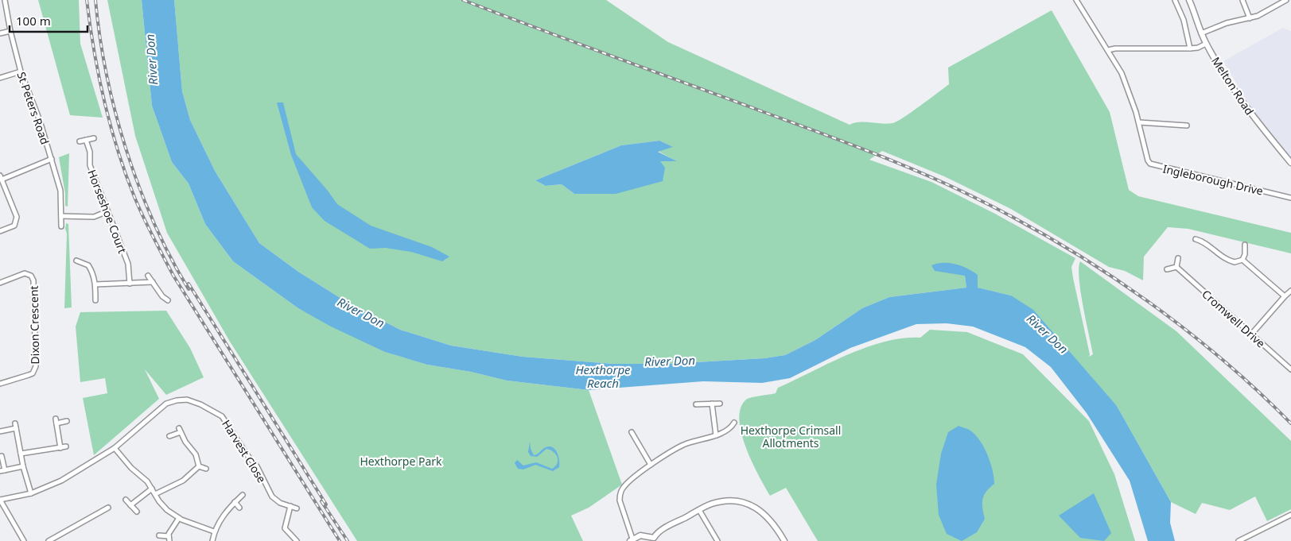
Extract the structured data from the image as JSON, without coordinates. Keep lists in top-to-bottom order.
{
  "streets": {
    "street": [
      "Melton Road",
      "St Peters Road",
      "Ingleborough Drive",
      "Horseshoe Court",
      "Cromwell Drive",
      "Dixon Crescent",
      "Harvest Close"
    ]
  },
  "water": ["River Don", "Hexthorpe Reach"],
  "parks": ["Hexthorpe Crimsall Allotments", "Hexthorpe Park"],
  "scale_bar": "100 m"
}
